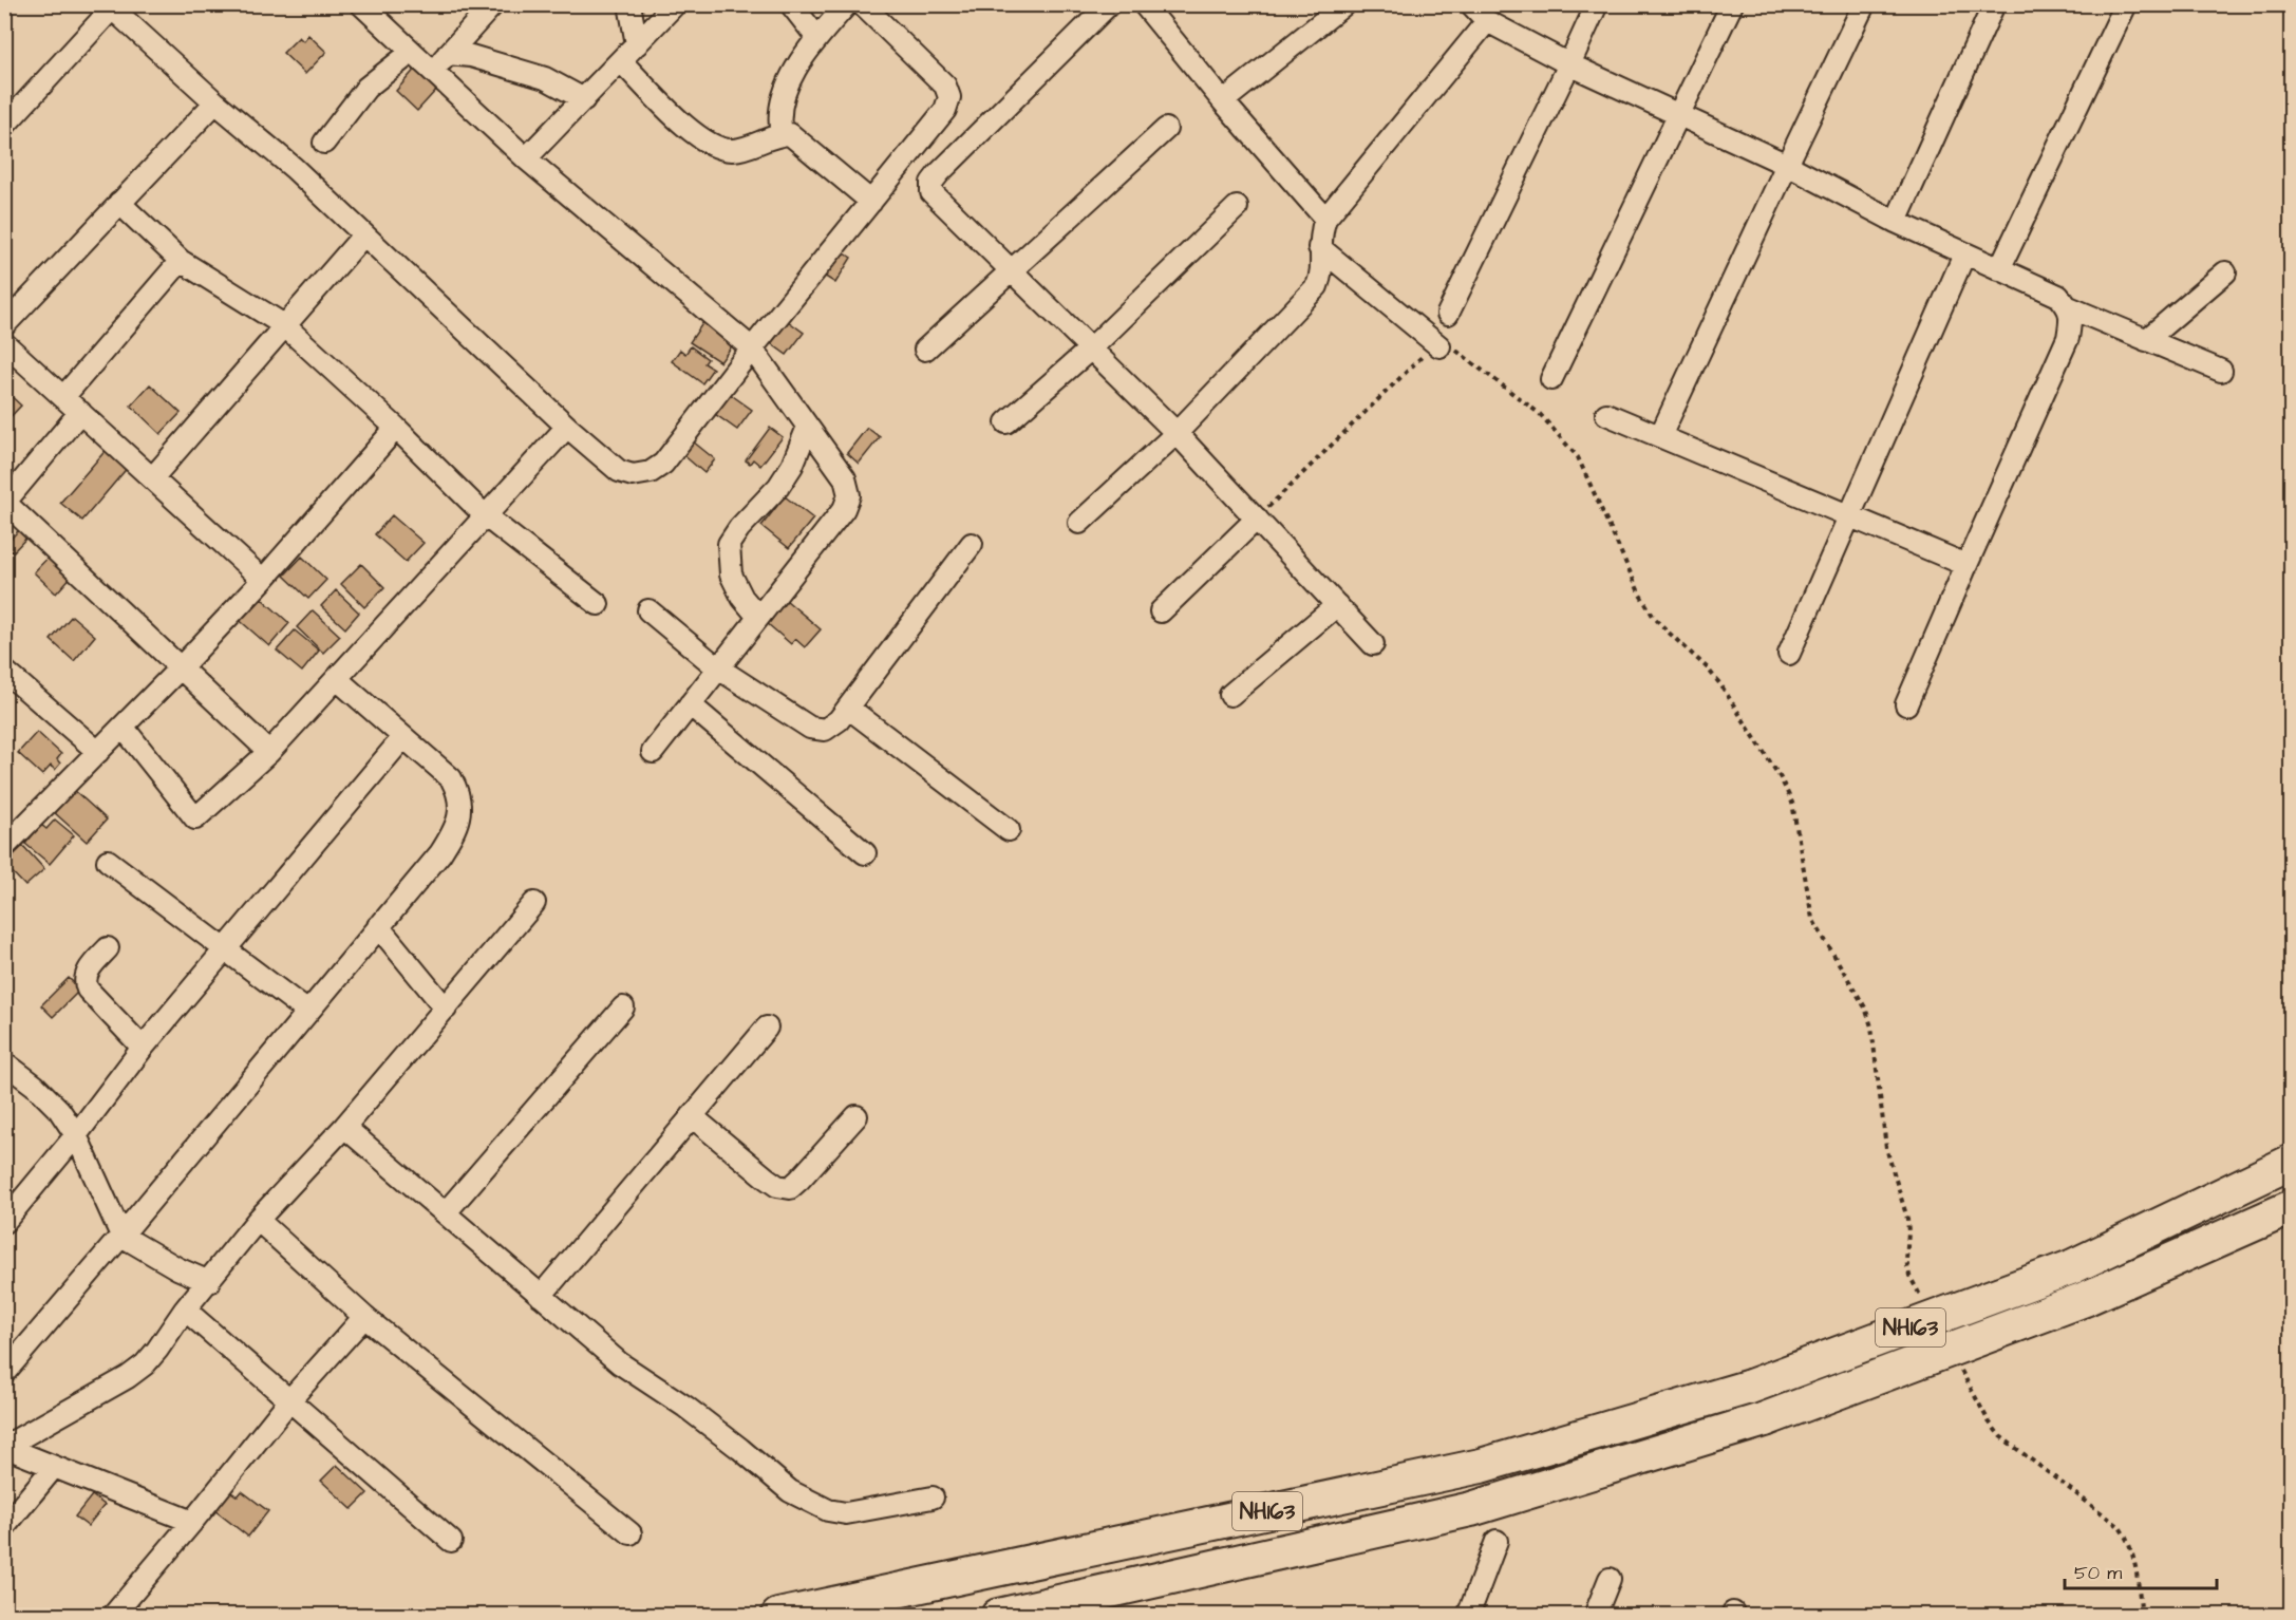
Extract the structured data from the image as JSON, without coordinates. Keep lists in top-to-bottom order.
{
  "streets": {
    "highway": ["NH163"]
  },
  "scale_bar": "50 m"
}
